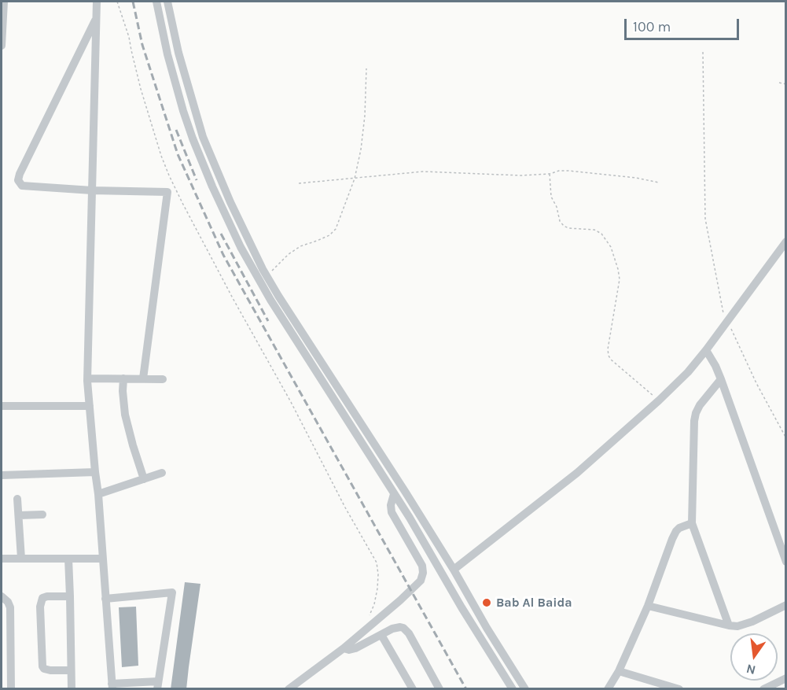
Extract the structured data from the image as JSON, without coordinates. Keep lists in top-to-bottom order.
{
  "places": ["Bab Al Baida"],
  "scale_bar": "100 m",
  "north": "bottom"
}
